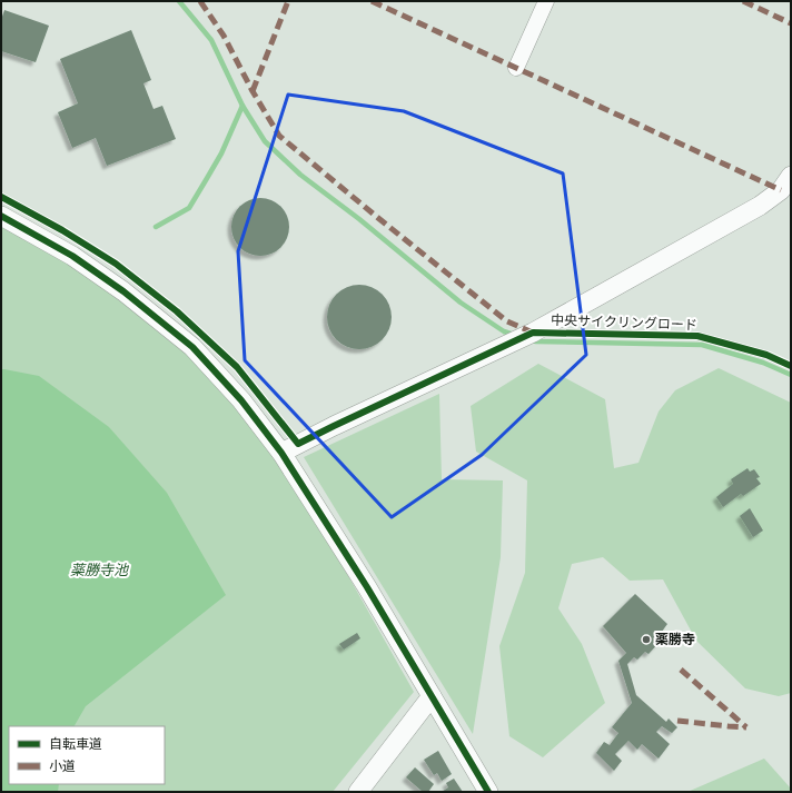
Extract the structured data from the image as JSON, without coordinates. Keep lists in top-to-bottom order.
{
  "streets": {
    "cycle path": ["中央サイクリングロード"]
  },
  "water": ["薬勝寺池"],
  "places": ["薬勝寺"],
  "legend": ["自転車道", "小道"]
}
